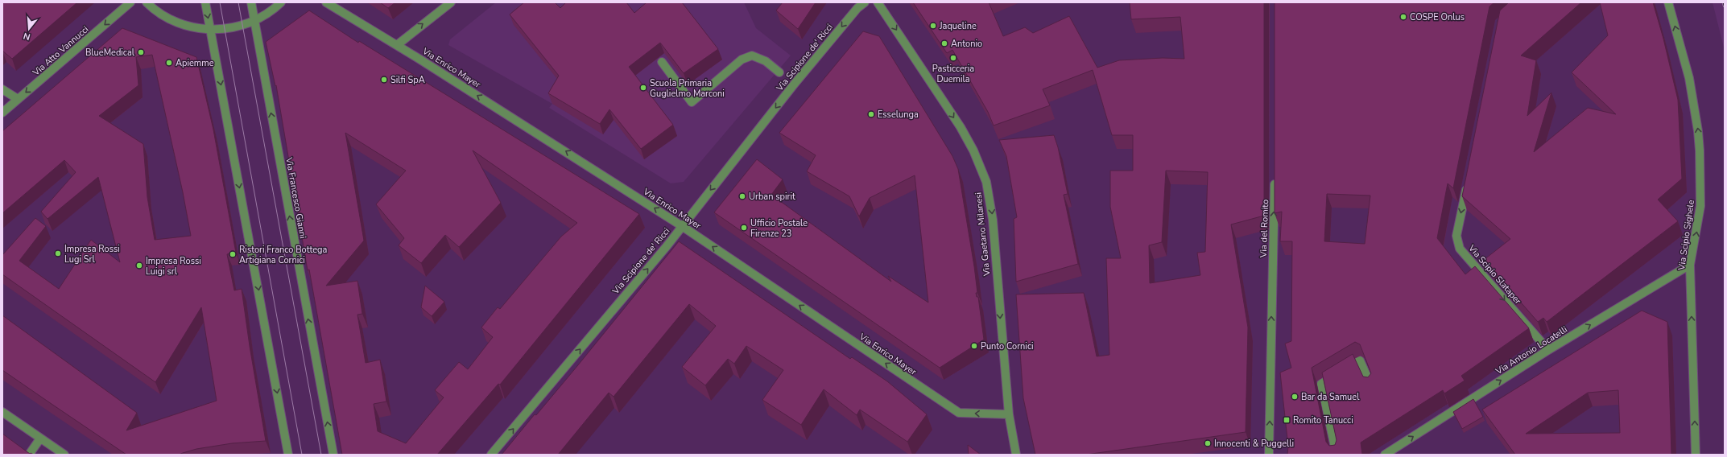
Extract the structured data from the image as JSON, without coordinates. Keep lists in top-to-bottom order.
{
  "streets": {
    "street": [
      "Via Atto Vannucci",
      "Via Scipione de' Ricci",
      "Via Enrico Mayer",
      "Via Francesco Gianni",
      "Via del Romito",
      "Via Gaetano Milanesi",
      "Via Scipio Sighele",
      "Via Scipio Slataper",
      "Via Antonio Locatelli"
    ]
  },
  "crossings": [
    ["Via Scipione de' Ricci", "Via Enrico Mayer"],
    ["Via Enrico Mayer", "Via Gaetano Milanesi"],
    ["Via Scipio Sighele", "Via Antonio Locatelli"],
    ["Via Scipio Slataper", "Via Antonio Locatelli"]
  ],
  "one_way": [
    "Via Atto Vannucci",
    "Via Enrico Mayer",
    "Via del Romito",
    "Via Gaetano Milanesi",
    "Via Scipio Sighele",
    "Via Scipio Slataper",
    "Via Antonio Locatelli"
  ],
  "places": {
    "other": [
      "COSPE Onlus",
      "Jaqueline",
      "Antonio",
      "BlueMedical",
      "Pasticceria Duemila",
      "Apiemme",
      "Silfi SpA",
      "Scuola Primaria Guglielmo Marconi",
      "Esselunga",
      "Urban spirit",
      "Ufficio Postale Firenze 23",
      "Impresa Rossi Lugi Srl",
      "Ristori Franco Bottega Artigiana Cornici",
      "Impresa Rossi Luigi srl",
      "Punto Cornici",
      "Bar da Samuel",
      "Innocenti & Puggelli"
    ],
    "transit": ["Romito Tanucci"]
  },
  "north": "bottom"
}
